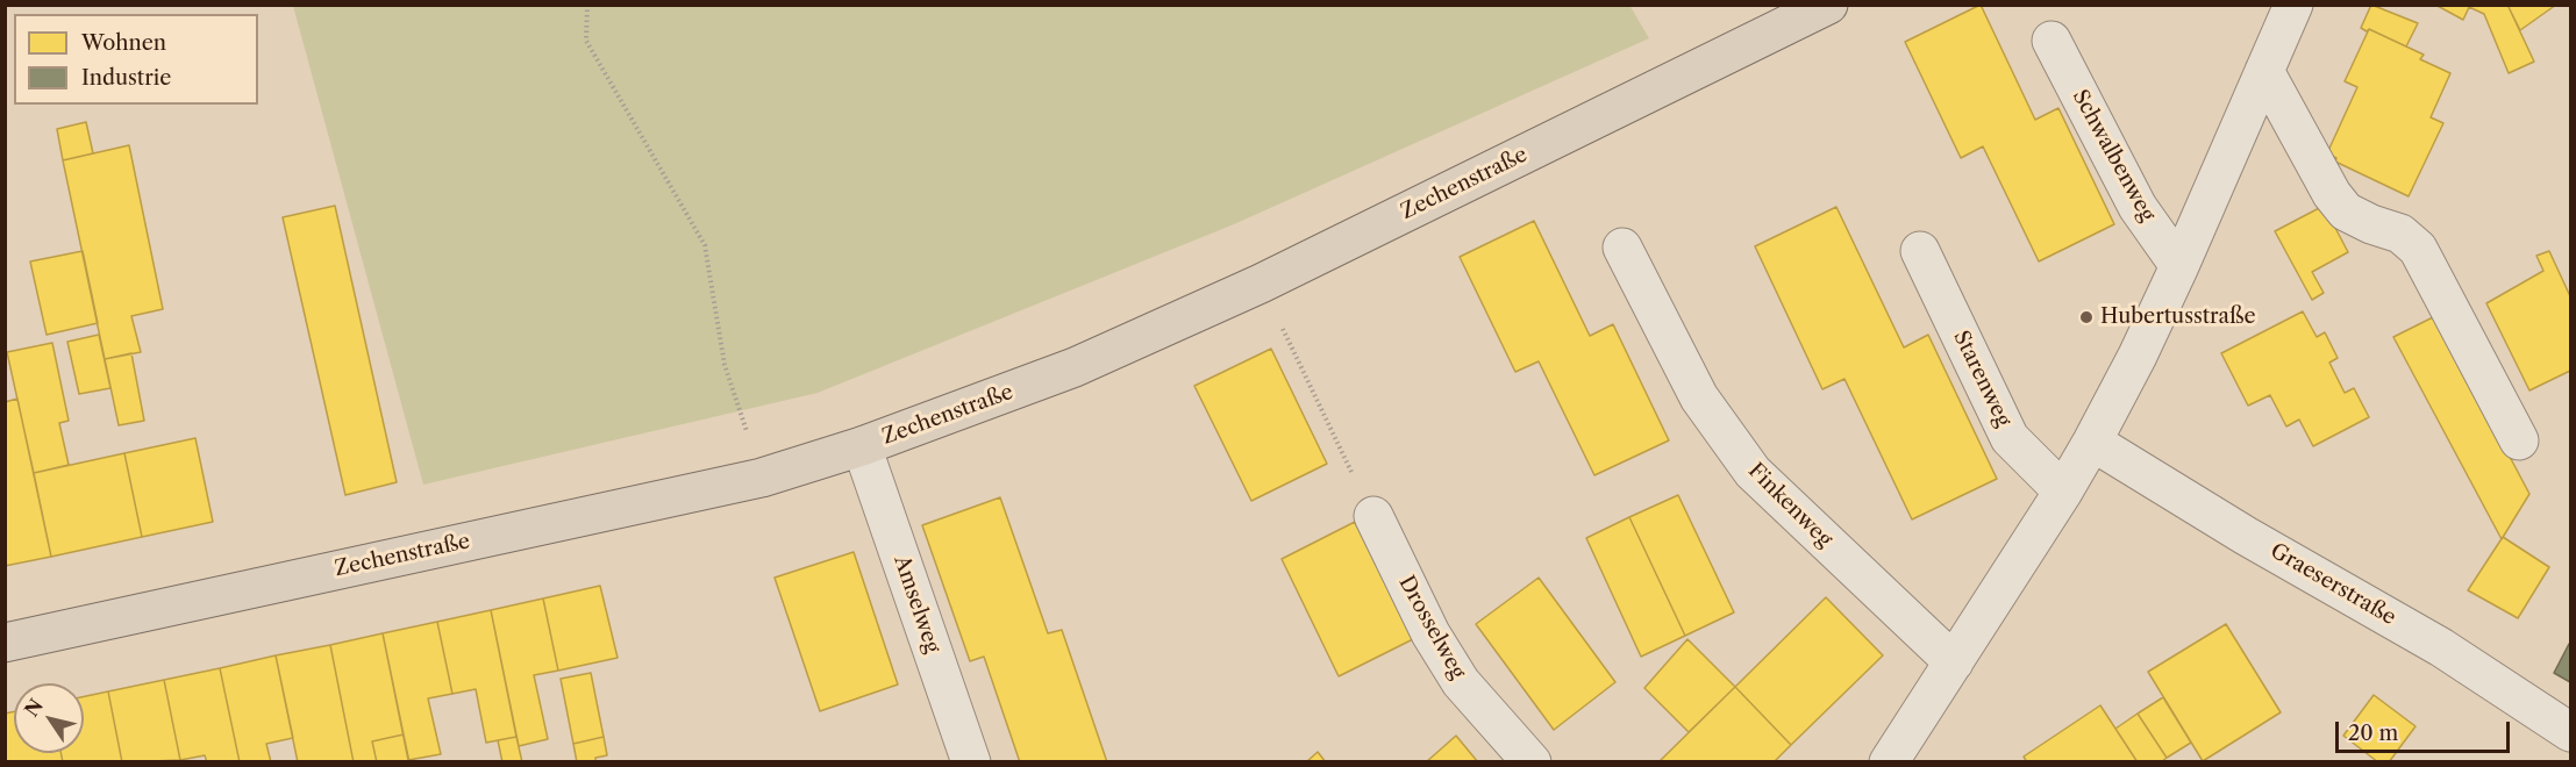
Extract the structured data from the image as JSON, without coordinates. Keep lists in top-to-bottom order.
{
  "streets": {
    "main road": ["Zechenstraße"],
    "street": [
      "Schwalbenweg",
      "Starenweg",
      "Finkenweg",
      "Graeserstraße",
      "Amselweg",
      "Drosselweg"
    ]
  },
  "crossings": [
    ["Zechenstraße", "Amselweg"]
  ],
  "places": ["Hubertusstraße"],
  "legend": ["Wohnen", "Industrie"],
  "scale_bar": "20 m",
  "north": "top left"
}
